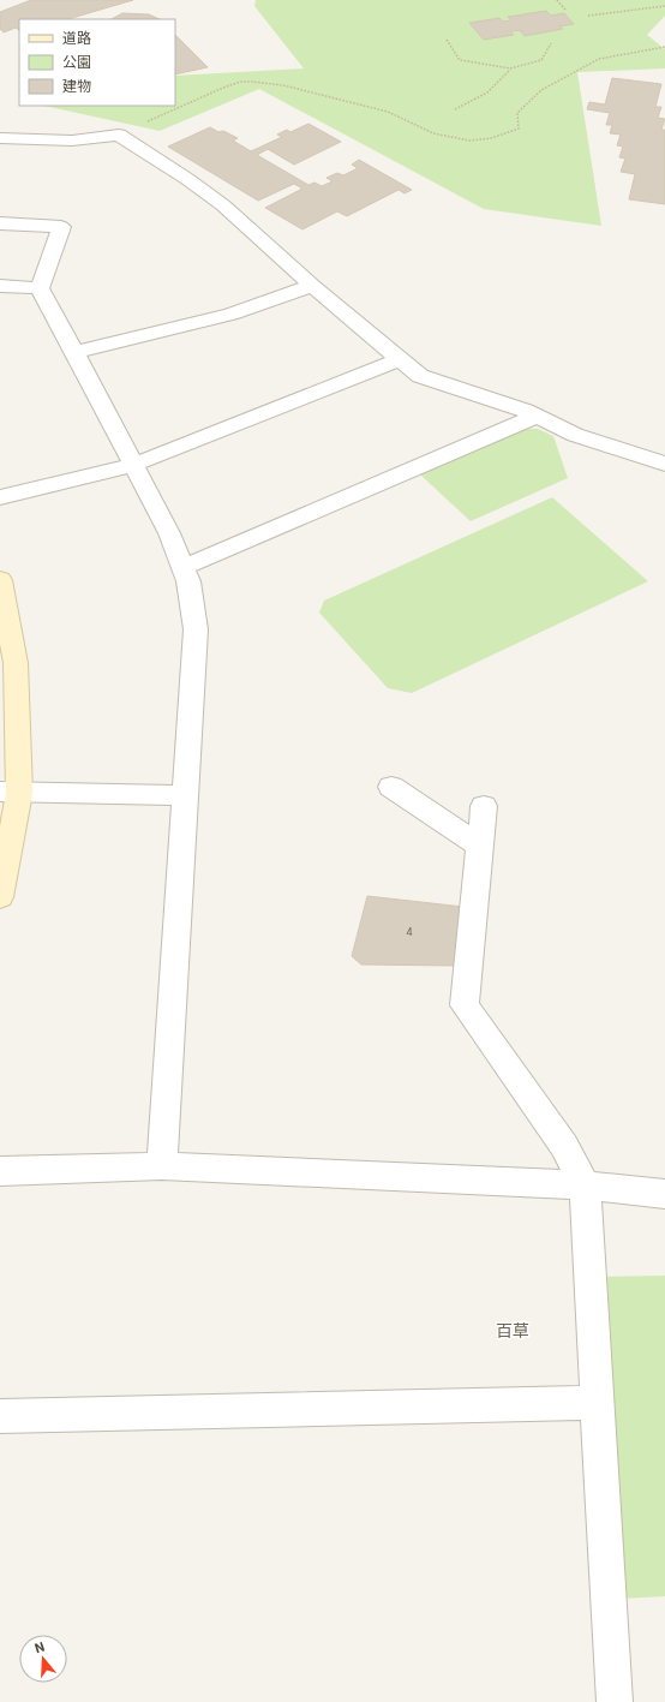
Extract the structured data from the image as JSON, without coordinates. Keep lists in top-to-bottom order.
{
  "districts": ["百草"],
  "house_numbers": ["4"],
  "legend": ["道路", "公園", "建物"],
  "north": "top"
}
